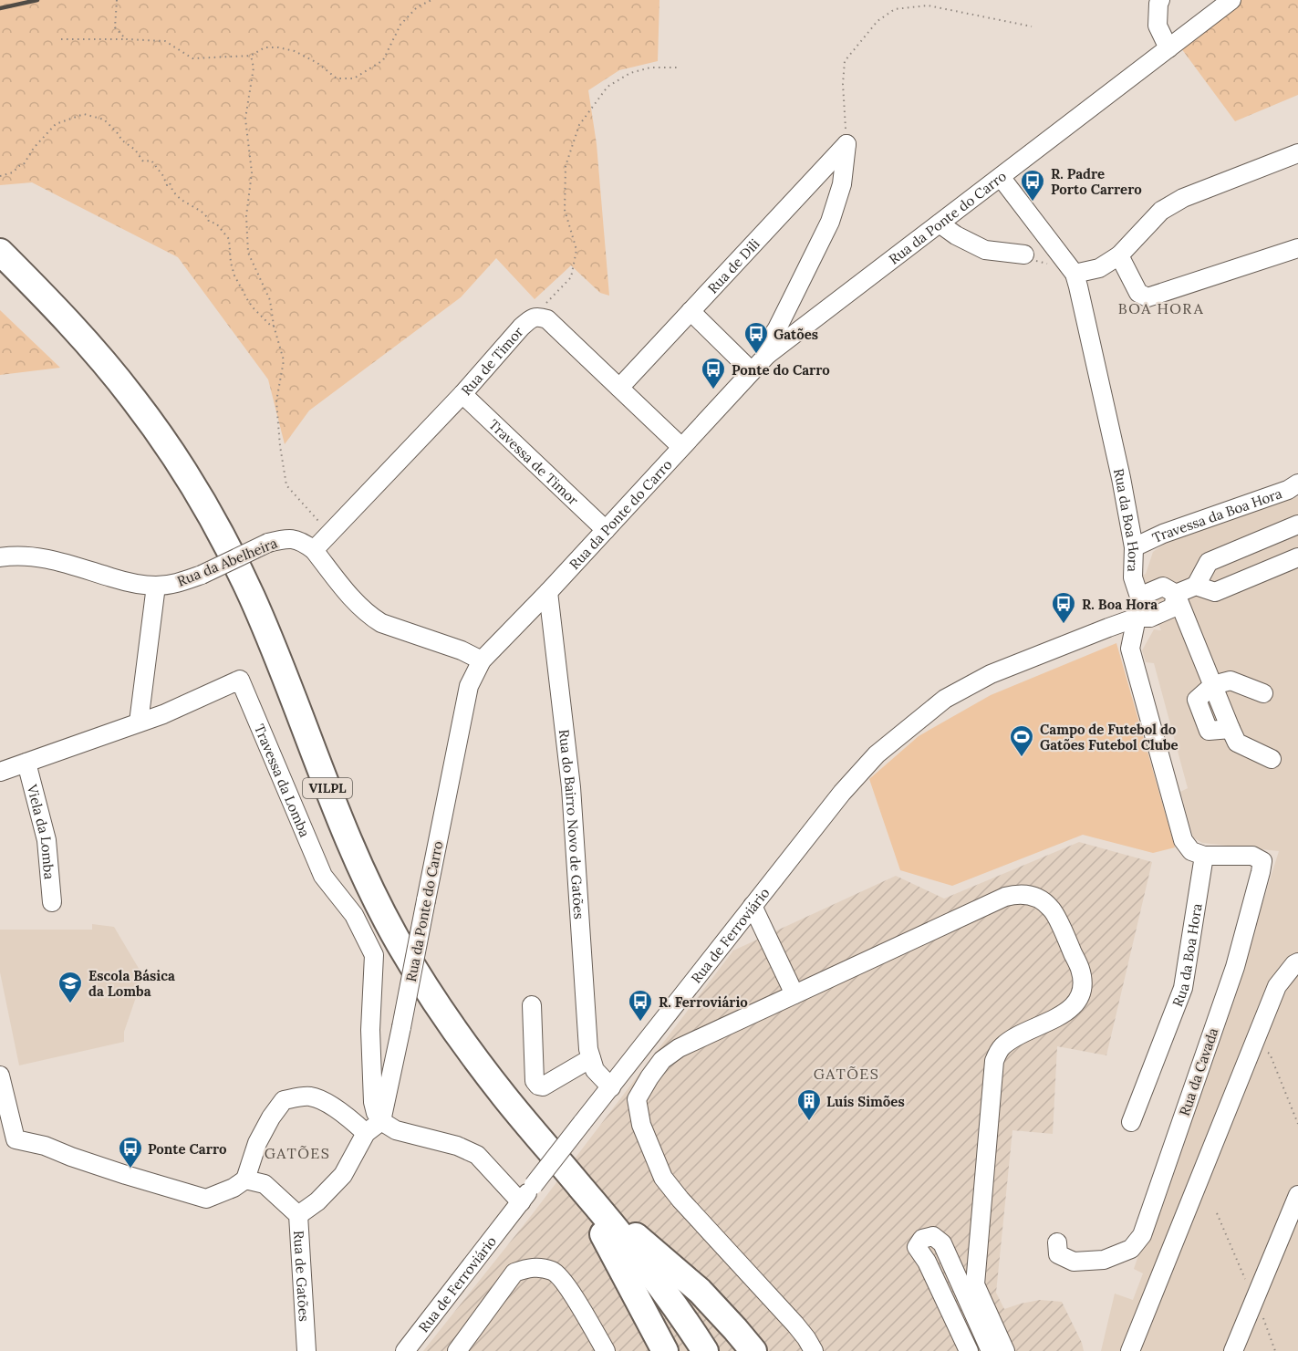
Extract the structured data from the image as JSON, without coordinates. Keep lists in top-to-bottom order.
{
  "streets": {
    "highway": ["VILPL"],
    "street": [
      "Rua da Ponte do Carro",
      "Rua de Dili",
      "Rua de Timor",
      "Travessa de Timor",
      "Travessa da Boa Hora",
      "Rua da Boa Hora",
      "Rua da Abelheira",
      "Travessa da Lomba",
      "Rua do Bairro Novo de Gatões",
      "Viela da Lomba",
      "Rua de Ferroviário",
      "Rua da Cavada",
      "Rua de Gatões"
    ]
  },
  "crossings": [
    ["Rua da Ponte do Carro", "Rua de Timor"],
    ["Rua da Ponte do Carro", "Travessa de Timor"],
    ["Rua da Ponte do Carro", "Rua da Boa Hora"],
    ["Rua da Ponte do Carro", "Rua da Abelheira"],
    ["Rua da Ponte do Carro", "Travessa da Lomba"],
    ["Rua da Ponte do Carro", "Rua do Bairro Novo de Gatões"],
    ["Rua de Dili", "Rua de Timor"],
    ["Rua de Timor", "Travessa de Timor"],
    ["Rua de Timor", "Rua da Abelheira"],
    ["Travessa da Boa Hora", "Rua da Boa Hora"],
    ["Rua da Boa Hora", "Rua de Ferroviário"],
    ["Rua da Boa Hora", "Rua da Cavada"],
    ["Travessa da Lomba", "Viela da Lomba"],
    ["Rua do Bairro Novo de Gatões", "Rua de Ferroviário"]
  ],
  "districts": ["BOA HORA", "GATÕES", "GATÕES"],
  "places": {
    "bus stop": [
      "R. Padre Porto Carrero",
      "Gatões",
      "Ponte do Carro",
      "R. Boa Hora",
      "R. Ferroviário",
      "Ponte Carro"
    ],
    "sports": ["Campo de Futebol do Gatões Futebol Clube"],
    "school or university": ["Escola Básica da Lomba"],
    "building": ["Luís Simões"]
  }
}
